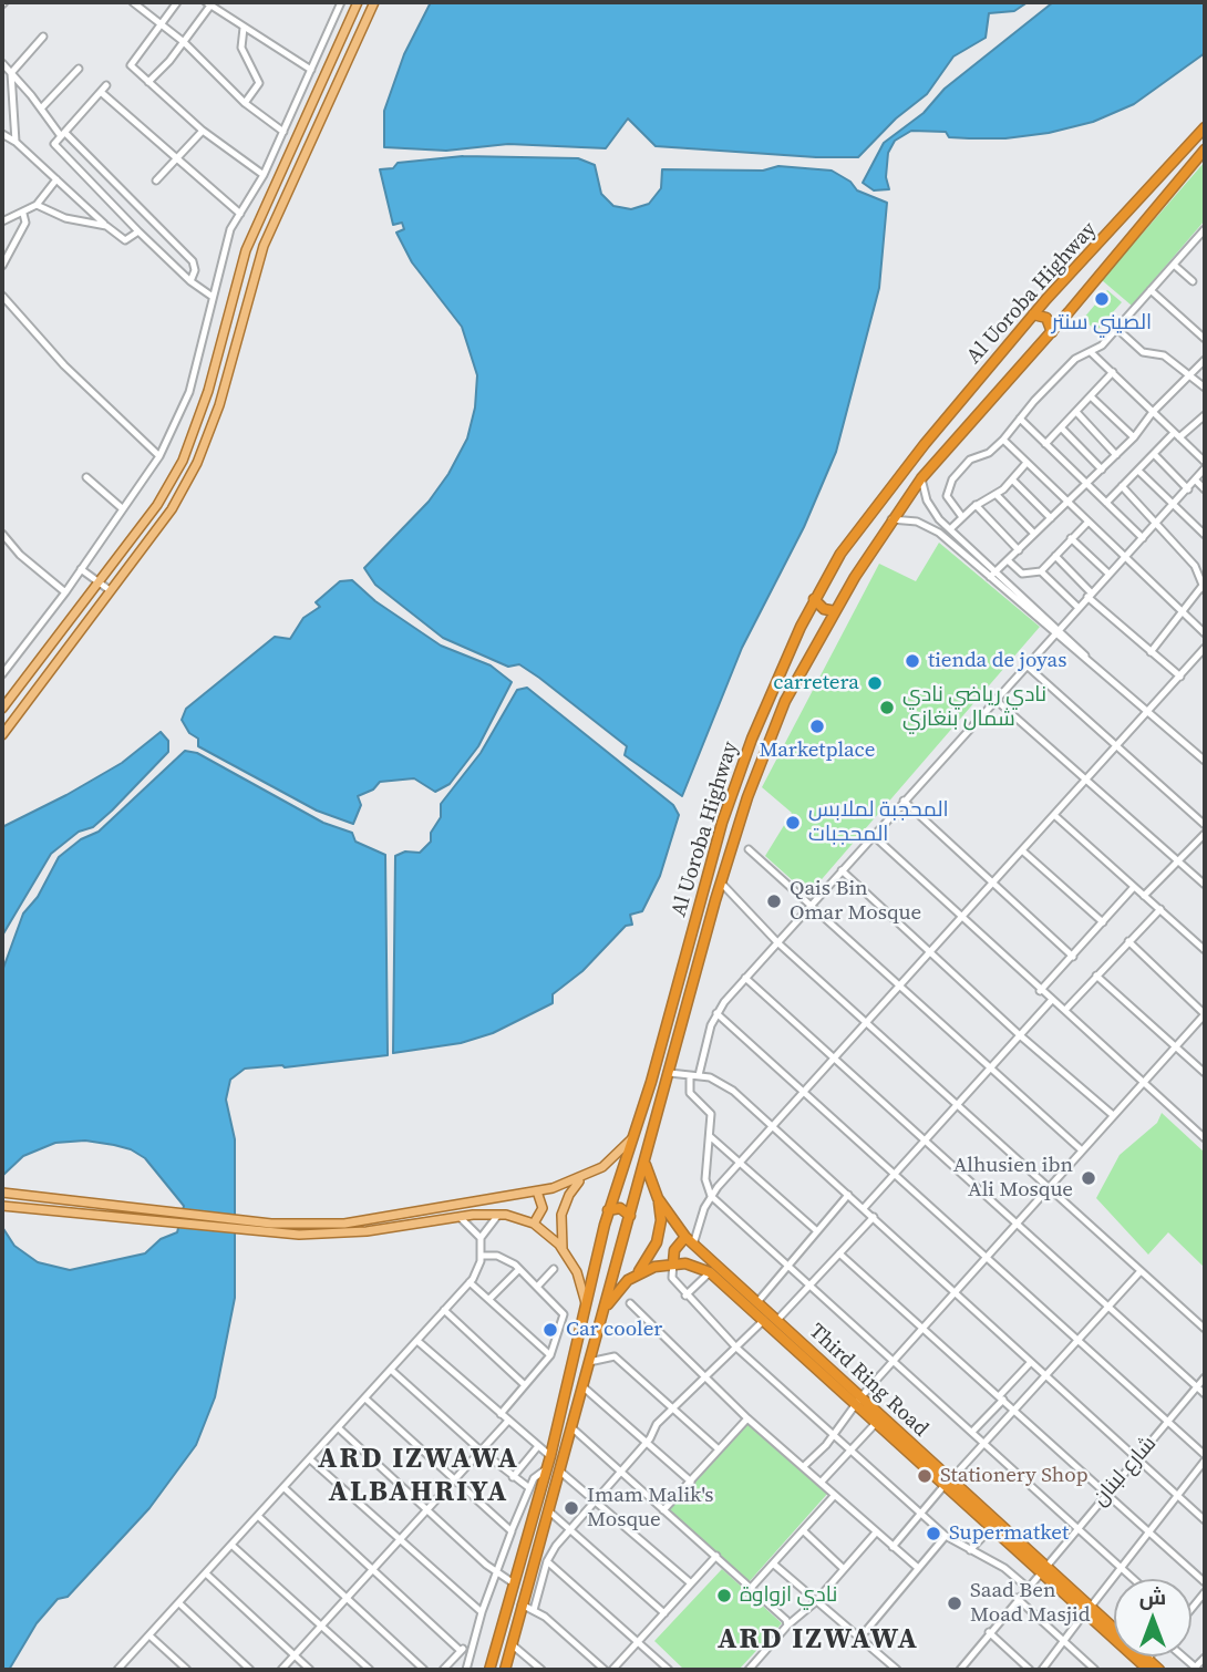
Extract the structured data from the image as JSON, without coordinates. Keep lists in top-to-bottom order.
{
  "streets": {
    "highway": ["Al Uoroba Highway", "Third Ring Road"],
    "street": ["شارع لبنان"]
  },
  "crossings": [
    ["Al Uoroba Highway", "Third Ring Road"],
    ["Third Ring Road", "شارع لبنان"]
  ],
  "districts": ["ARD IZWAWA ALBAHRIYA", "ARD IZWAWA"],
  "places": [
    "الصيني سنتر",
    "tienda de joyas",
    "carretera",
    "نادي رياضي نادي شمال بنغازي",
    "Marketplace",
    "المحجبة لملابس المحجبات",
    "Qais Bin Omar Mosque",
    "Alhusien ibn Ali Mosque",
    "Car cooler",
    "Stationery Shop",
    "Imam Malik's Mosque",
    "Supermatket",
    "نادي ازواوة",
    "Saad Ben Moad Masjid"
  ],
  "north": "top"
}
